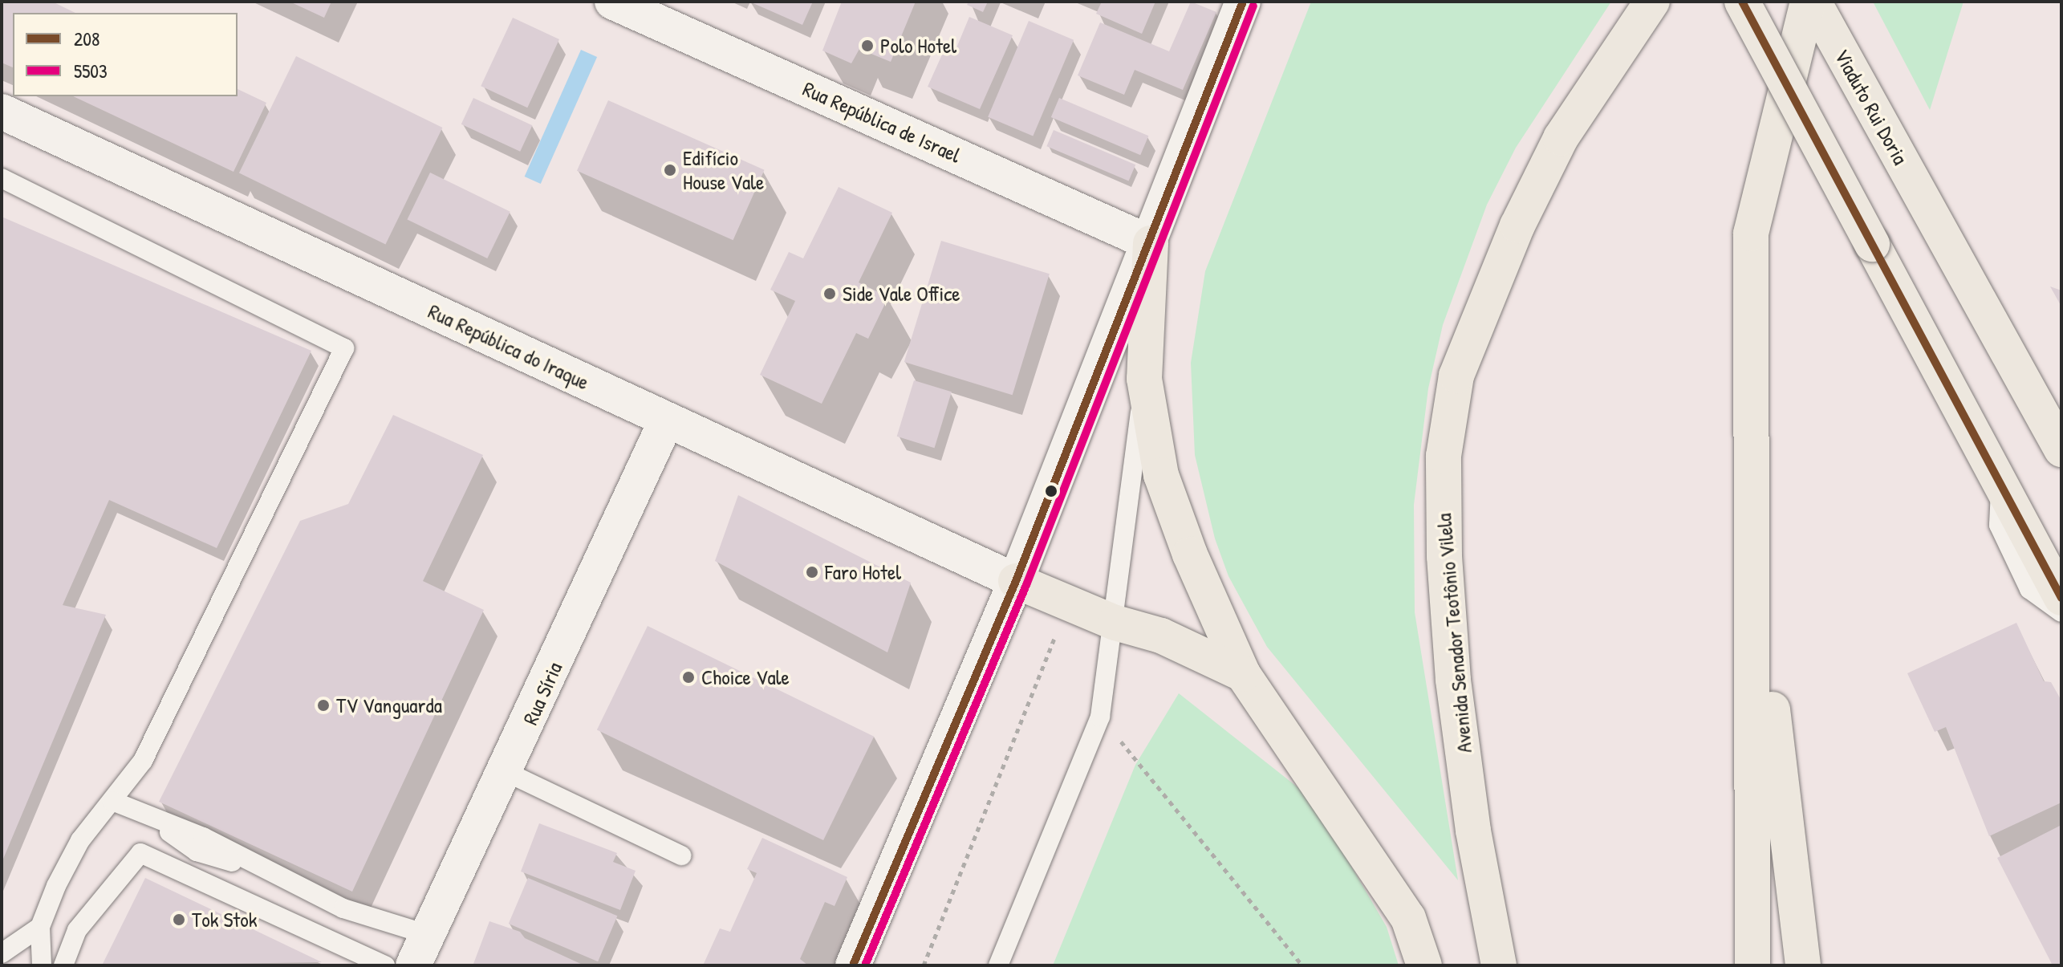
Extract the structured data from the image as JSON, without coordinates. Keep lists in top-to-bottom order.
{
  "streets": {
    "main road": ["Viaduto Rui Doria", "Avenida Senador Teotônio Vilela"],
    "street": ["Rua República de Israel", "Rua República do Iraque", "Rua Síria"]
  },
  "crossings": [
    ["Rua República do Iraque", "Rua Síria"]
  ],
  "places": [
    "Polo Hotel",
    "Edifício House Vale",
    "Side Vale Office",
    "Faro Hotel",
    "Choice Vale",
    "TV Vanguarda",
    "Tok Stok"
  ],
  "lines": ["transit line 208", "transit line 5503"],
  "legend": ["208", "5503"]
}
